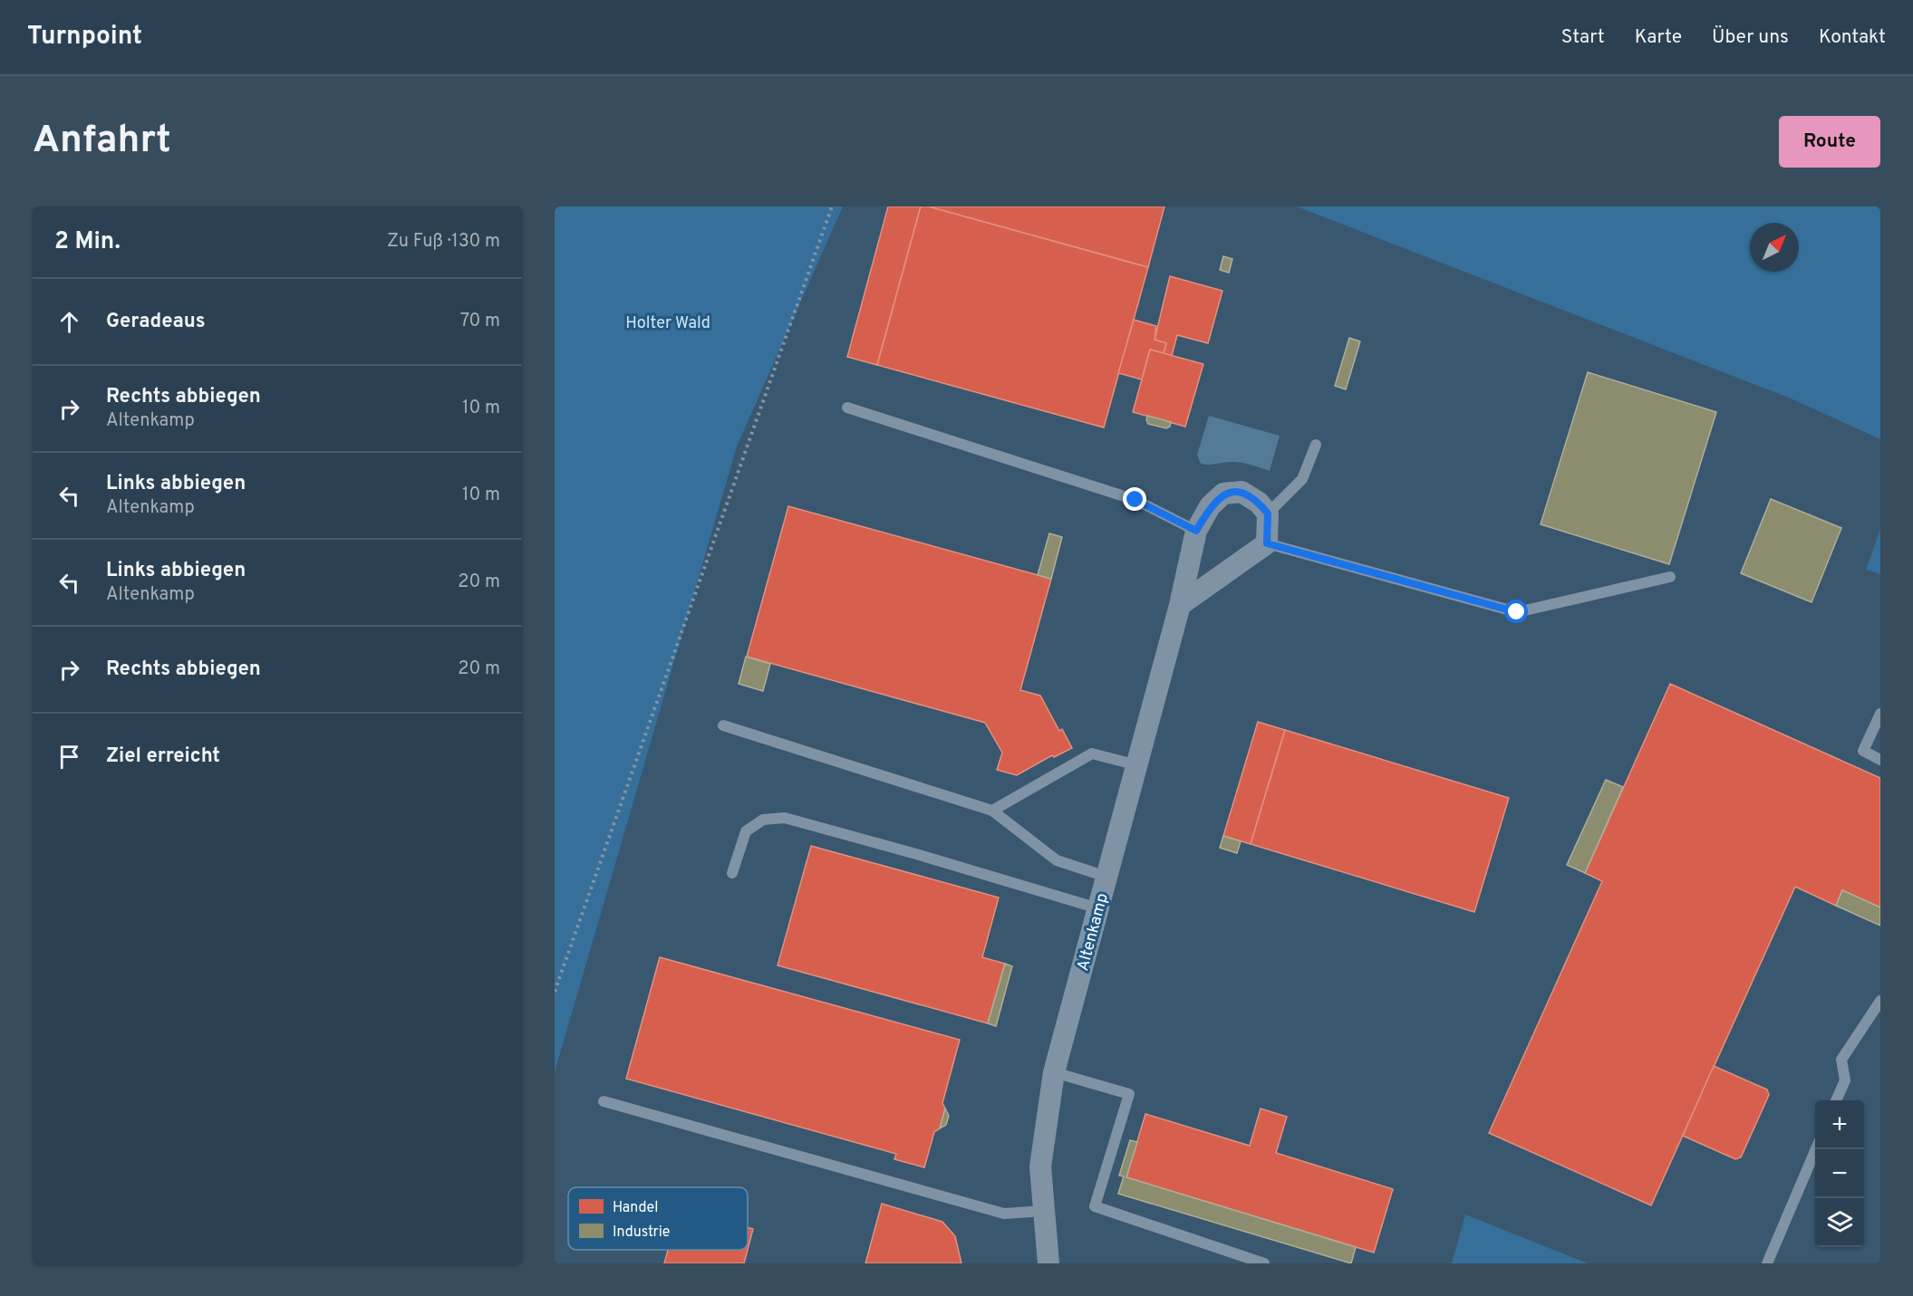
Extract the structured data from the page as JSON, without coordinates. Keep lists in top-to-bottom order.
{
  "streets": {
    "street": ["Altenkamp"]
  },
  "parks": ["Holter Wald"],
  "legend": ["Handel", "Industrie"],
  "north": "top right",
  "page": {
    "header": "Turnpoint",
    "nav": [
      "Start",
      "Karte",
      "Über uns",
      "Kontakt"
    ],
    "buttons": "Route",
    "title": "Anfahrt",
    "heading": ["2 Min.", "Zu Fuß · 130 m"],
    "list": [
      ["Geradeaus", "70 m"],
      ["Rechts abbiegen", "Altenkamp", "10 m"],
      ["Links abbiegen", "Altenkamp", "10 m"],
      ["Links abbiegen", "Altenkamp", "20 m"],
      ["Rechts abbiegen", "20 m"],
      "Ziel erreicht"
    ],
    "map_buttons": ["+", "−"]
  }
}
